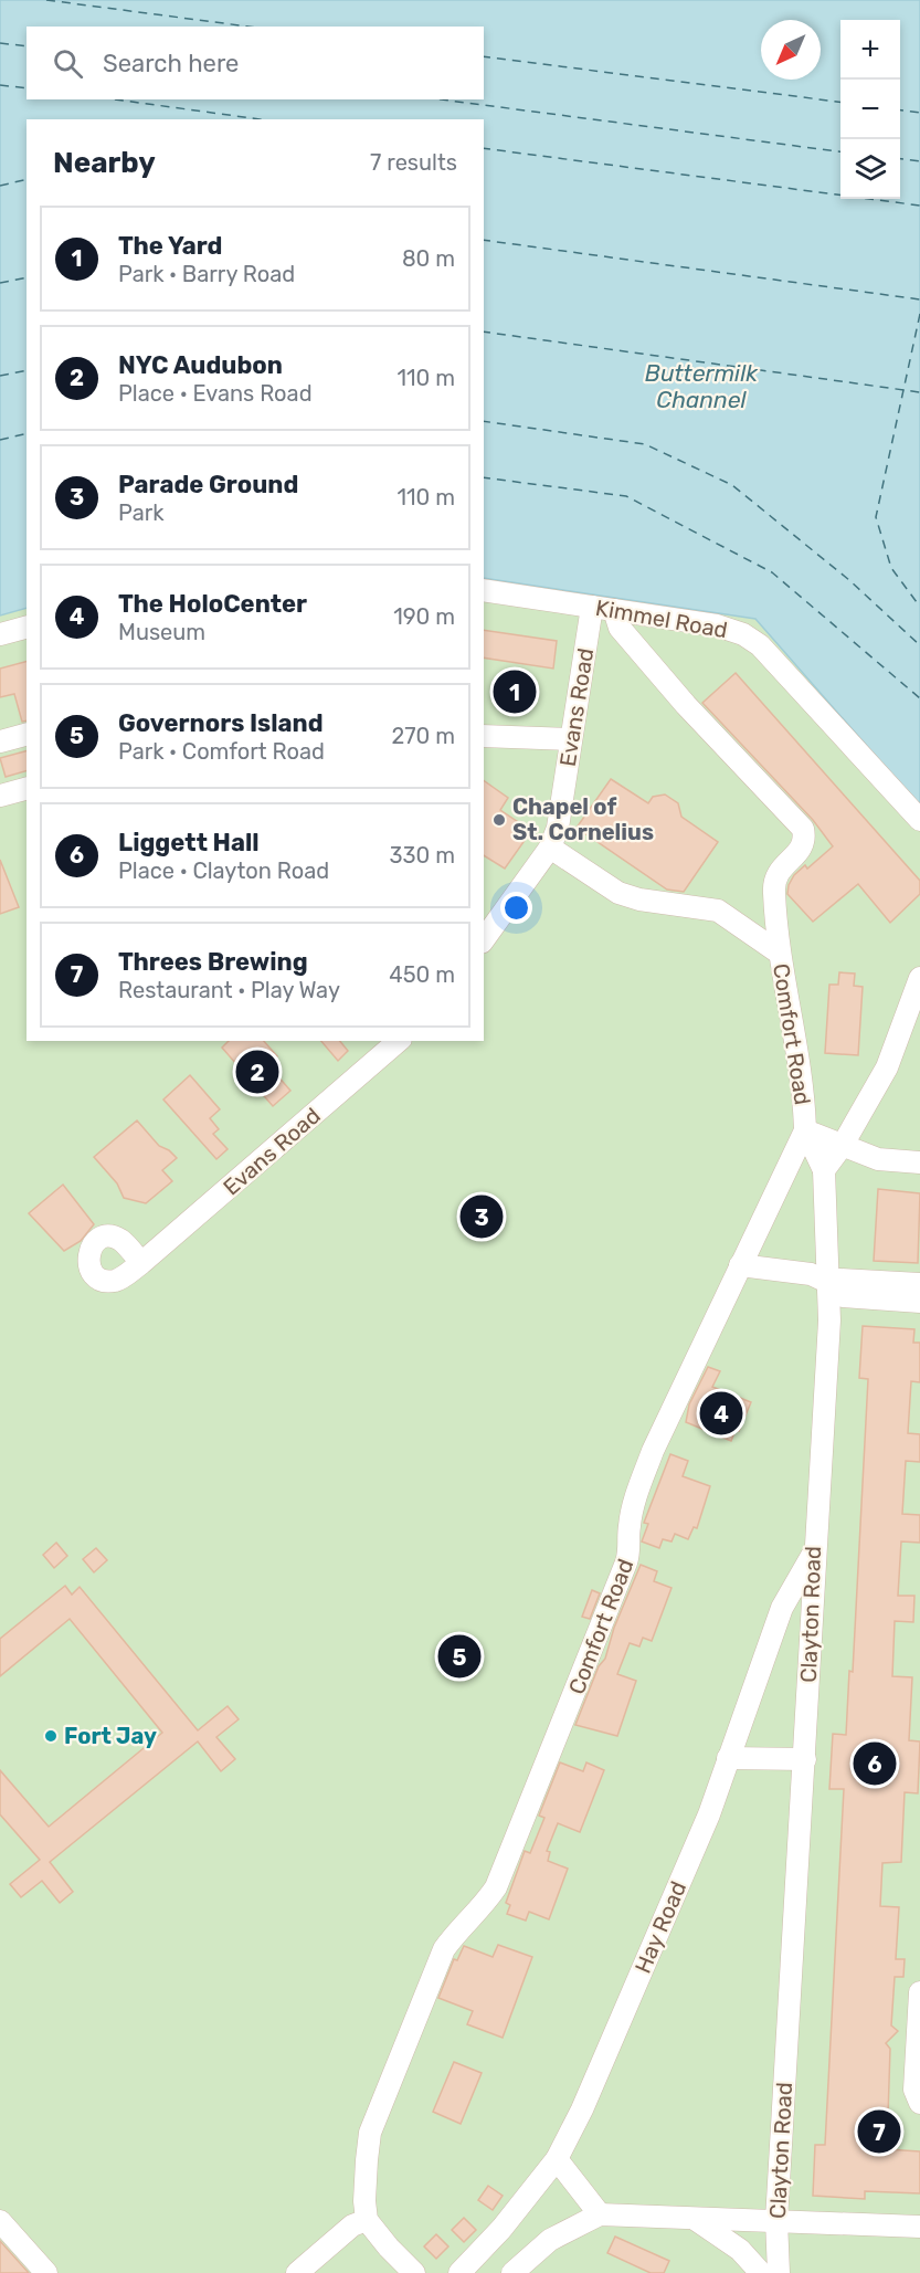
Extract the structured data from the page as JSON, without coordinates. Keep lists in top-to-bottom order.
{
  "streets": {
    "street": [
      "Kimmel Road",
      "Evans Road",
      "Comfort Road",
      "Clayton Road",
      "Hay Road"
    ]
  },
  "crossings": [
    ["Kimmel Road", "Evans Road"],
    ["Kimmel Road", "Comfort Road"],
    ["Evans Road", "Comfort Road"],
    ["Clayton Road", "Hay Road"]
  ],
  "water": ["Buttermilk Channel"],
  "places": ["Chapel of St. Cornelius", "Fort Jay"],
  "north": "bottom left",
  "page": {
    "map_buttons": ["+", "−"],
    "search": "Search here",
    "heading": ["Nearby", "7 results"],
    "list": [
      {
        "mark": "1",
        "name": "The Yard",
        "note": "Park · Barry Road",
        "value": "80 m"
      },
      {
        "mark": "2",
        "name": "NYC Audubon",
        "note": "Place · Evans Road",
        "value": "110 m"
      },
      {
        "mark": "3",
        "name": "Parade Ground",
        "note": "Park",
        "value": "110 m"
      },
      {
        "mark": "4",
        "name": "The HoloCenter",
        "note": "Museum",
        "value": "190 m"
      },
      {
        "mark": "5",
        "name": "Governors Island",
        "note": "Park · Comfort Road",
        "value": "270 m"
      },
      {
        "mark": "6",
        "name": "Liggett Hall",
        "note": "Place · Clayton Road",
        "value": "330 m"
      },
      {
        "mark": "7",
        "name": "Threes Brewing",
        "note": "Restaurant · Play Way",
        "value": "450 m"
      }
    ],
    "pins": [
      "1",
      "2",
      "3",
      "4",
      "5",
      "6",
      "7"
    ]
  }
}
